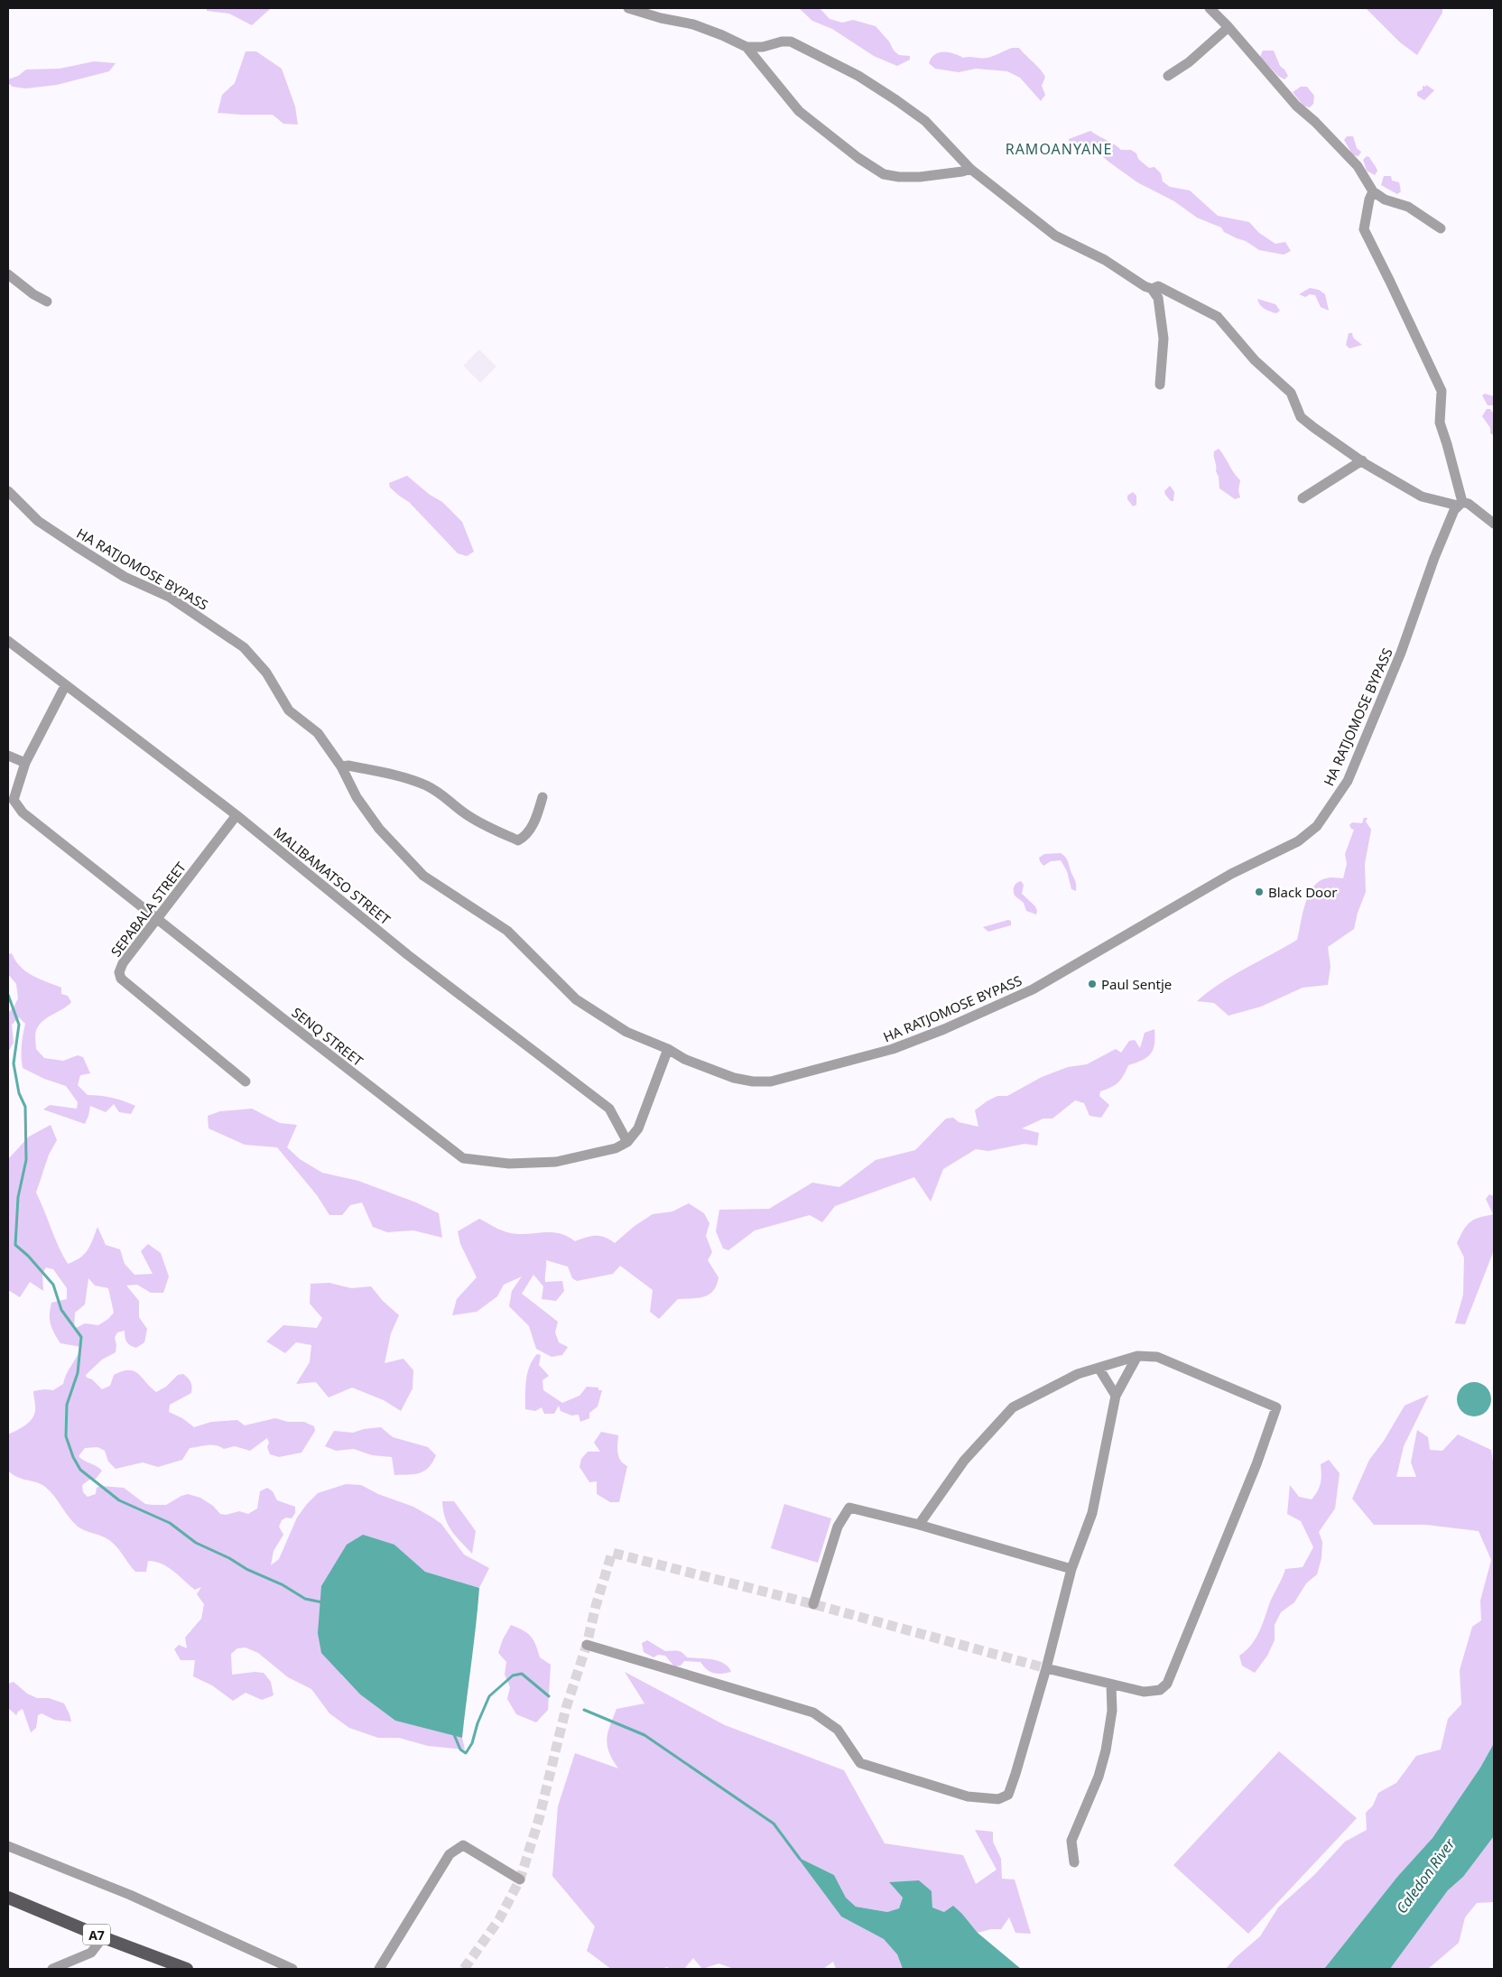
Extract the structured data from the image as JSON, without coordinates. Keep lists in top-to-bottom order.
{
  "streets": {
    "main road": ["A7"],
    "street": [
      "HA RATJOMOSE BYPASS",
      "MALIBAMATSO STREET",
      "SEPABALA STREET",
      "SENQ STREET"
    ]
  },
  "crossings": [
    ["MALIBAMATSO STREET", "SEPABALA STREET"],
    ["MALIBAMATSO STREET", "SENQ STREET"],
    ["SEPABALA STREET", "SENQ STREET"]
  ],
  "districts": ["RAMOANYANE"],
  "water": ["Caledon River"],
  "places": ["Black Door", "Paul Sentje"]
}
